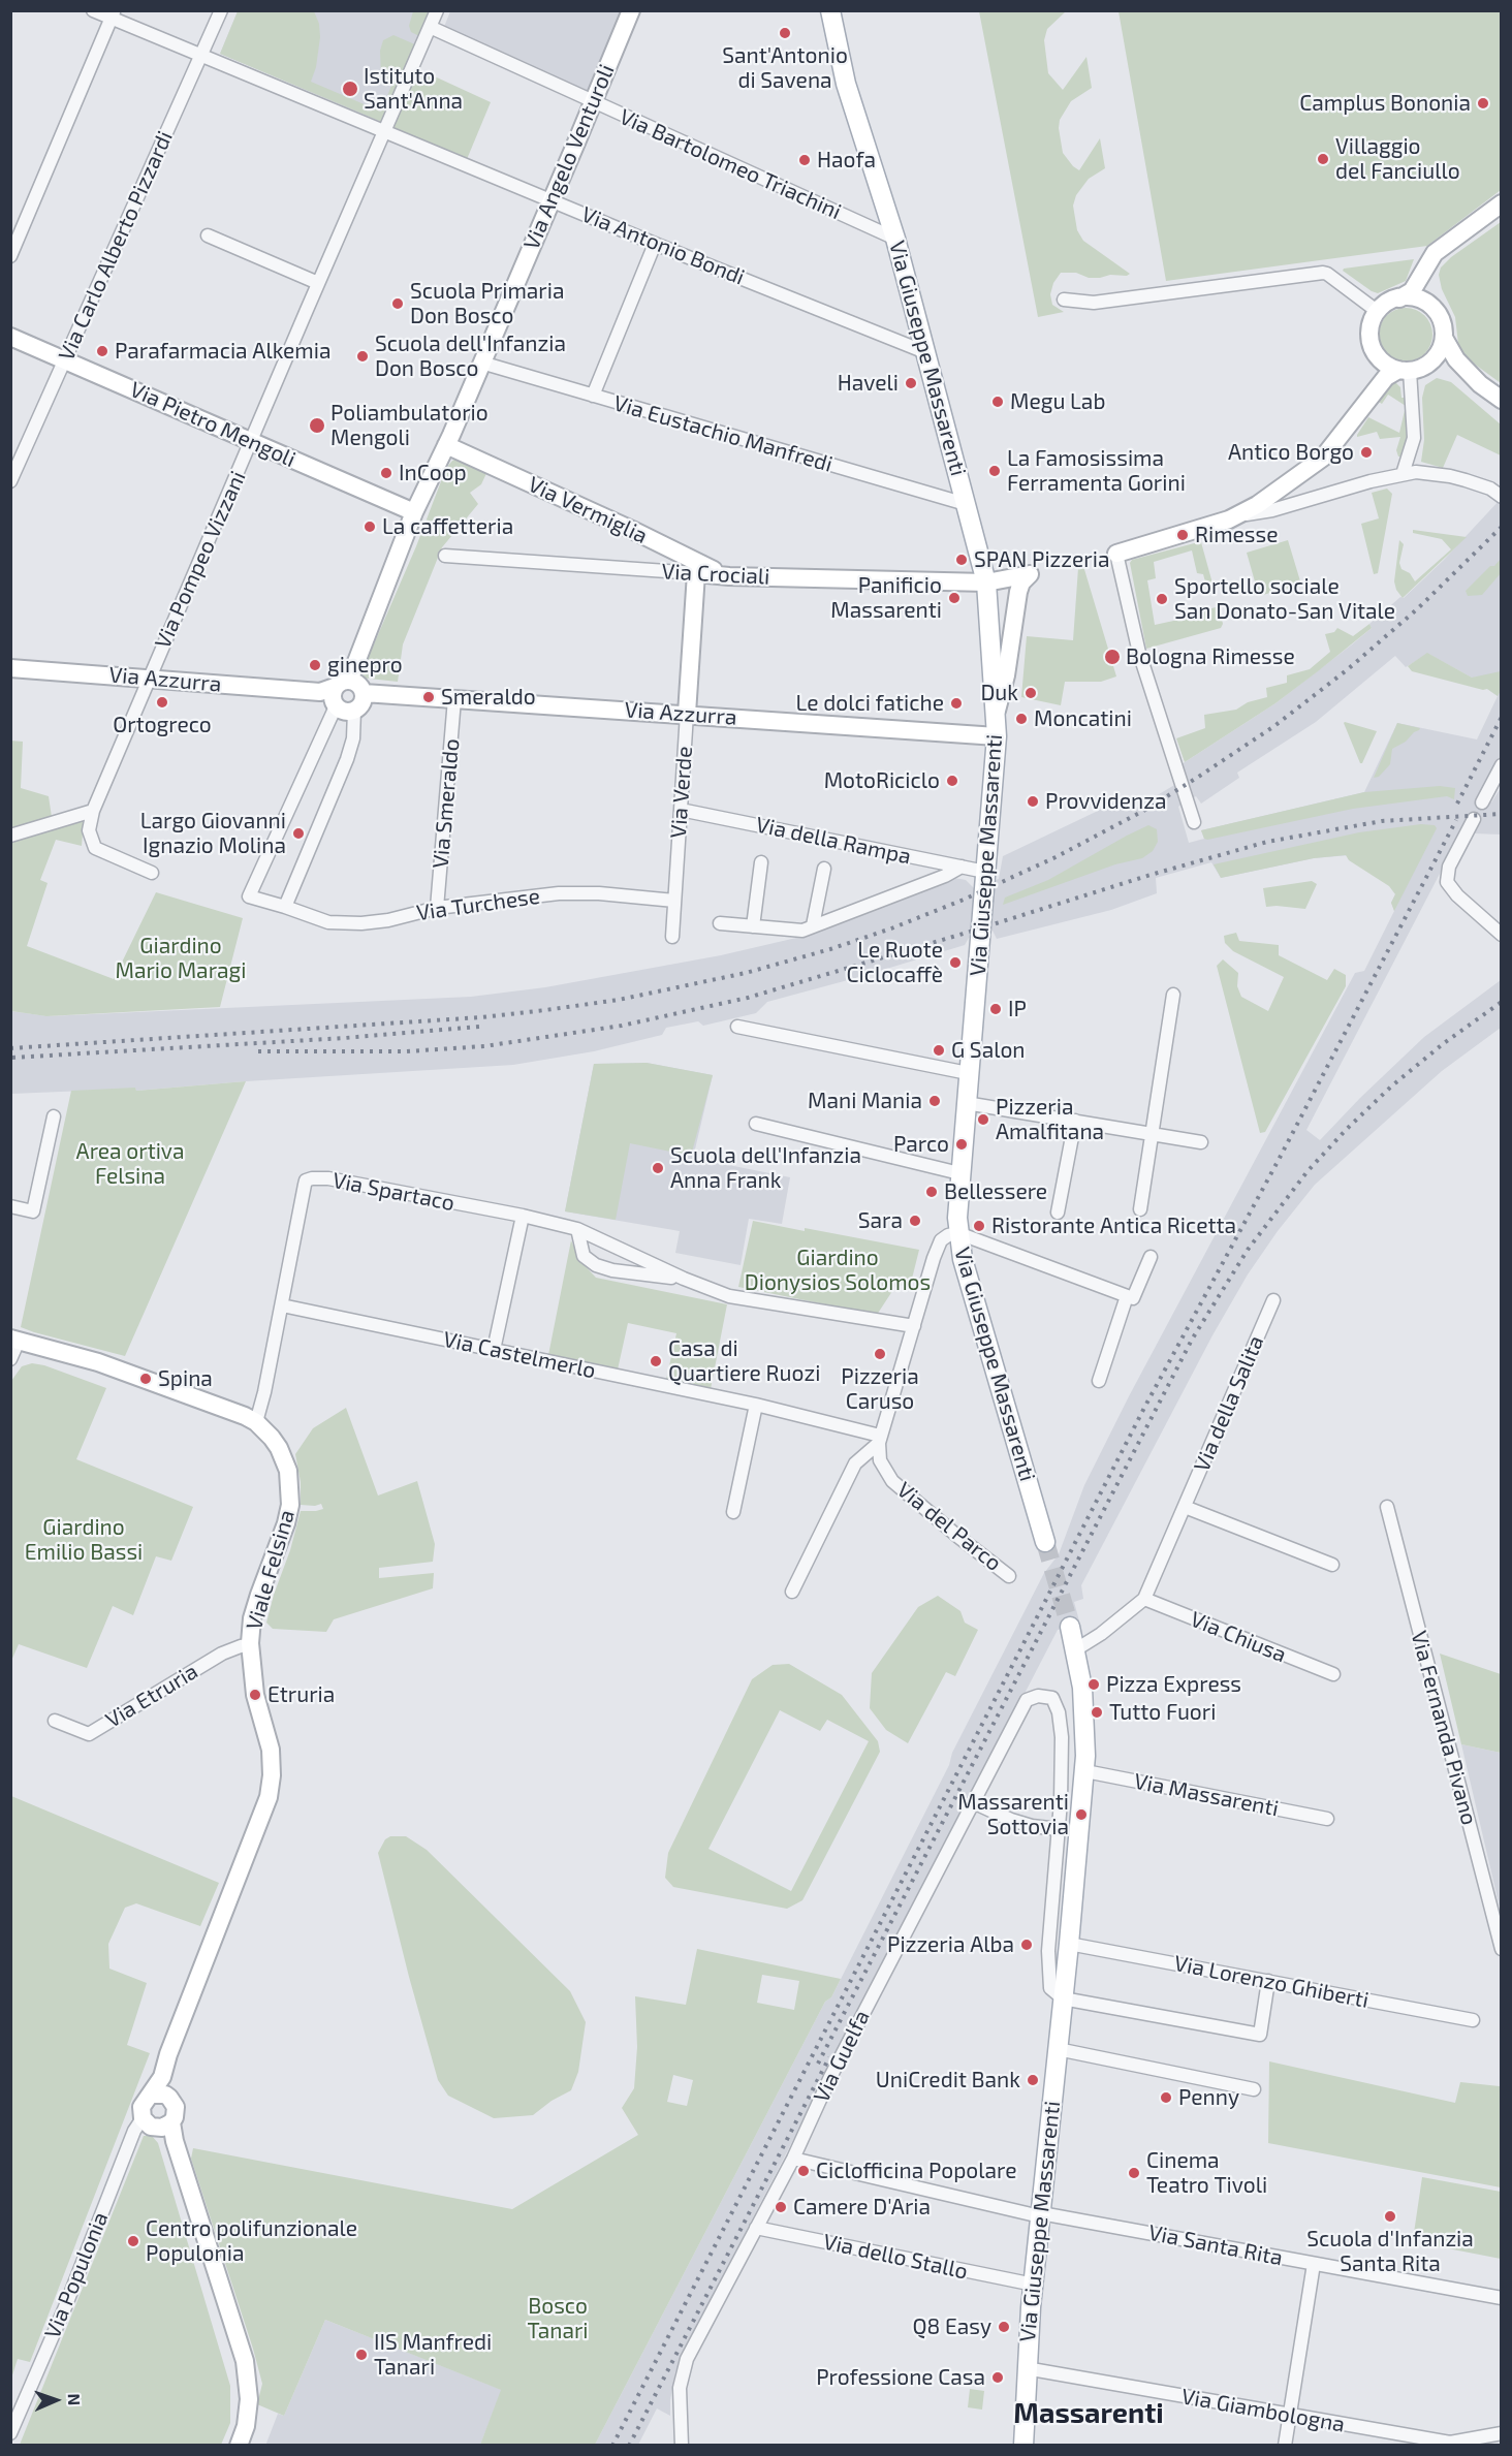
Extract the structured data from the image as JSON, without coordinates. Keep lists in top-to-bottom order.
{
  "streets": {
    "main road": ["Via Giuseppe Massarenti"],
    "street": [
      "Via Angelo Venturoli",
      "Via Bartolomeo Triachini",
      "Via Carlo Alberto Pizzardi",
      "Via Antonio Bondi",
      "Via Pietro Mengoli",
      "Via Eustachio Manfredi",
      "Via Vermiglia",
      "Via Pompeo Vizzani",
      "Via Crociali",
      "Via Azzurra",
      "Via Verde",
      "Via Smeraldo",
      "Via della Rampa",
      "Via Turchese",
      "Via Spartaco",
      "Via Castelmerlo",
      "Via della Salita",
      "Via del Parco",
      "Viale Felsina",
      "Via Chiusa",
      "Via Etruria",
      "Via Fernanda Pivano",
      "Via Massarenti",
      "Via Lorenzo Ghiberti",
      "Via Guelfa",
      "Via Santa Rita",
      "Via dello Stallo",
      "Via Populonia",
      "Via Giambologna"
    ]
  },
  "crossings": [
    ["Via Angelo Venturoli", "Via Bartolomeo Triachini"],
    ["Via Angelo Venturoli", "Via Antonio Bondi"],
    ["Via Angelo Venturoli", "Via Pietro Mengoli"],
    ["Via Angelo Venturoli", "Via Eustachio Manfredi"],
    ["Via Angelo Venturoli", "Via Vermiglia"],
    ["Via Angelo Venturoli", "Via Azzurra"],
    ["Via Bartolomeo Triachini", "Via Giuseppe Massarenti"],
    ["Via Bartolomeo Triachini", "Via Pompeo Vizzani"],
    ["Via Carlo Alberto Pizzardi", "Via Antonio Bondi"],
    ["Via Carlo Alberto Pizzardi", "Via Pietro Mengoli"],
    ["Via Antonio Bondi", "Via Giuseppe Massarenti"],
    ["Via Antonio Bondi", "Via Pompeo Vizzani"],
    ["Via Giuseppe Massarenti", "Via Eustachio Manfredi"],
    ["Via Giuseppe Massarenti", "Via Crociali"],
    ["Via Giuseppe Massarenti", "Via Azzurra"],
    ["Via Giuseppe Massarenti", "Via della Rampa"],
    ["Via Giuseppe Massarenti", "Via della Salita"],
    ["Via Giuseppe Massarenti", "Via Massarenti"],
    ["Via Giuseppe Massarenti", "Via Lorenzo Ghiberti"],
    ["Via Giuseppe Massarenti", "Via Santa Rita"],
    ["Via Giuseppe Massarenti", "Via dello Stallo"],
    ["Via Giuseppe Massarenti", "Via Giambologna"],
    ["Via Pietro Mengoli", "Via Pompeo Vizzani"],
    ["Via Vermiglia", "Via Crociali"],
    ["Via Pompeo Vizzani", "Via Azzurra"],
    ["Via Crociali", "Via Verde"],
    ["Via Azzurra", "Via Verde"],
    ["Via Azzurra", "Via Smeraldo"],
    ["Via Verde", "Via della Rampa"],
    ["Via Verde", "Via Turchese"],
    ["Via Smeraldo", "Via Turchese"],
    ["Via Spartaco", "Via Castelmerlo"],
    ["Via Spartaco", "Viale Felsina"],
    ["Via Castelmerlo", "Via del Parco"],
    ["Via della Salita", "Via Chiusa"],
    ["Viale Felsina", "Via Etruria"],
    ["Viale Felsina", "Via Populonia"],
    ["Via Guelfa", "Via Santa Rita"],
    ["Via Guelfa", "Via dello Stallo"]
  ],
  "districts": ["Massarenti"],
  "parks": [
    "Giardino Mario Maragi",
    "Area ortiva Felsina",
    "Giardino Dionysios Solomos",
    "Giardino Emilio Bassi",
    "Bosco Tanari"
  ],
  "places": [
    "Sant'Antonio di Savena",
    "Istituto Sant'Anna",
    "Camplus Bononia",
    "Villaggio del Fanciullo",
    "Haofa",
    "Scuola Primaria Don Bosco",
    "Parafarmacia Alkemia",
    "Scuola dell'Infanzia Don Bosco",
    "Haveli",
    "Megu Lab",
    "Poliambulatorio Mengoli",
    "Antico Borgo",
    "La Famosissima Ferramenta Gorini",
    "InCoop",
    "La caffetteria",
    "Rimesse",
    "SPAN Pizzeria",
    "Panificio Massarenti",
    "Sportello sociale San Donato-San Vitale",
    "Bologna Rimesse",
    "ginepro",
    "Duk",
    "Smeraldo",
    "Ortogreco",
    "Le dolci fatiche",
    "Moncatini",
    "MotoRiciclo",
    "Provvidenza",
    "Largo Giovanni Ignazio Molina",
    "Le Ruote Ciclocaffè",
    "IP",
    "G Salon",
    "Mani Mania",
    "Pizzeria Amalfitana",
    "Parco",
    "Scuola dell'Infanzia Anna Frank",
    "Bellessere",
    "Sara",
    "Ristorante Antica Ricetta",
    "Pizzeria Caruso",
    "Casa di Quartiere Ruozi",
    "Spina",
    "Pizza Express",
    "Etruria",
    "Tutto Fuori",
    "Massarenti Sottovia",
    "Pizzeria Alba",
    "UniCredit Bank",
    "Penny",
    "Ciclofficina Popolare",
    "Cinema Teatro Tivoli",
    "Camere D'Aria",
    "Scuola d'Infanzia Santa Rita",
    "Centro polifunzionale Populonia",
    "Q8 Easy",
    "IIS Manfredi Tanari",
    "Professione Casa"
  ],
  "north": "right"
}
